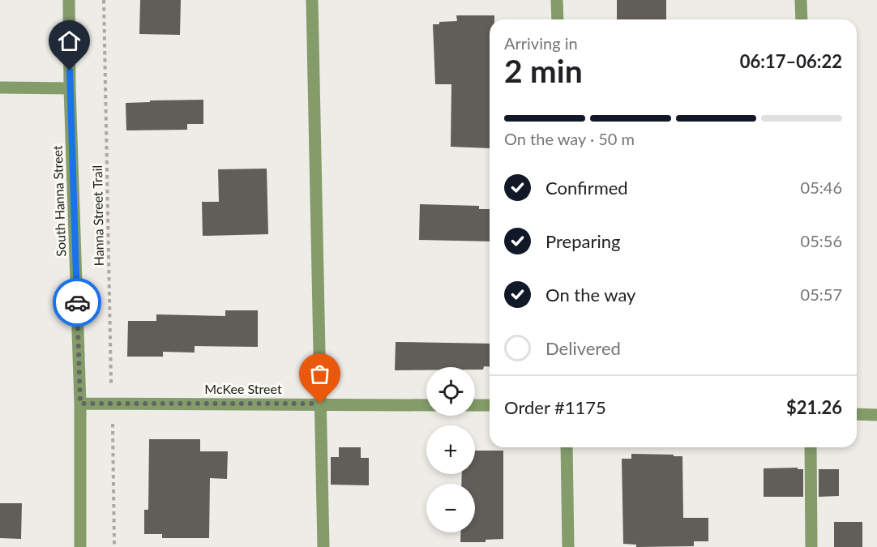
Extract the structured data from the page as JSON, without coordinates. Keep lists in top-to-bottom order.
{
  "streets": {
    "street": ["South Hanna Street", "McKee Street"],
    "path": ["Hanna Street Trail"]
  },
  "crossings": [
    ["South Hanna Street", "McKee Street"],
    ["Hanna Street Trail", "McKee Street"]
  ],
  "page": {
    "heading": ["2 min", "Arriving in", "06:17–06:22"],
    "panel": ["Order #1175", "$21.26"],
    "bar": "On the way · 50 m",
    "list": [
      ["Confirmed", "05:46"],
      ["Preparing", "05:56"],
      ["On the way", "05:57"],
      "Delivered"
    ],
    "map_buttons": ["+", "−"]
  }
}
